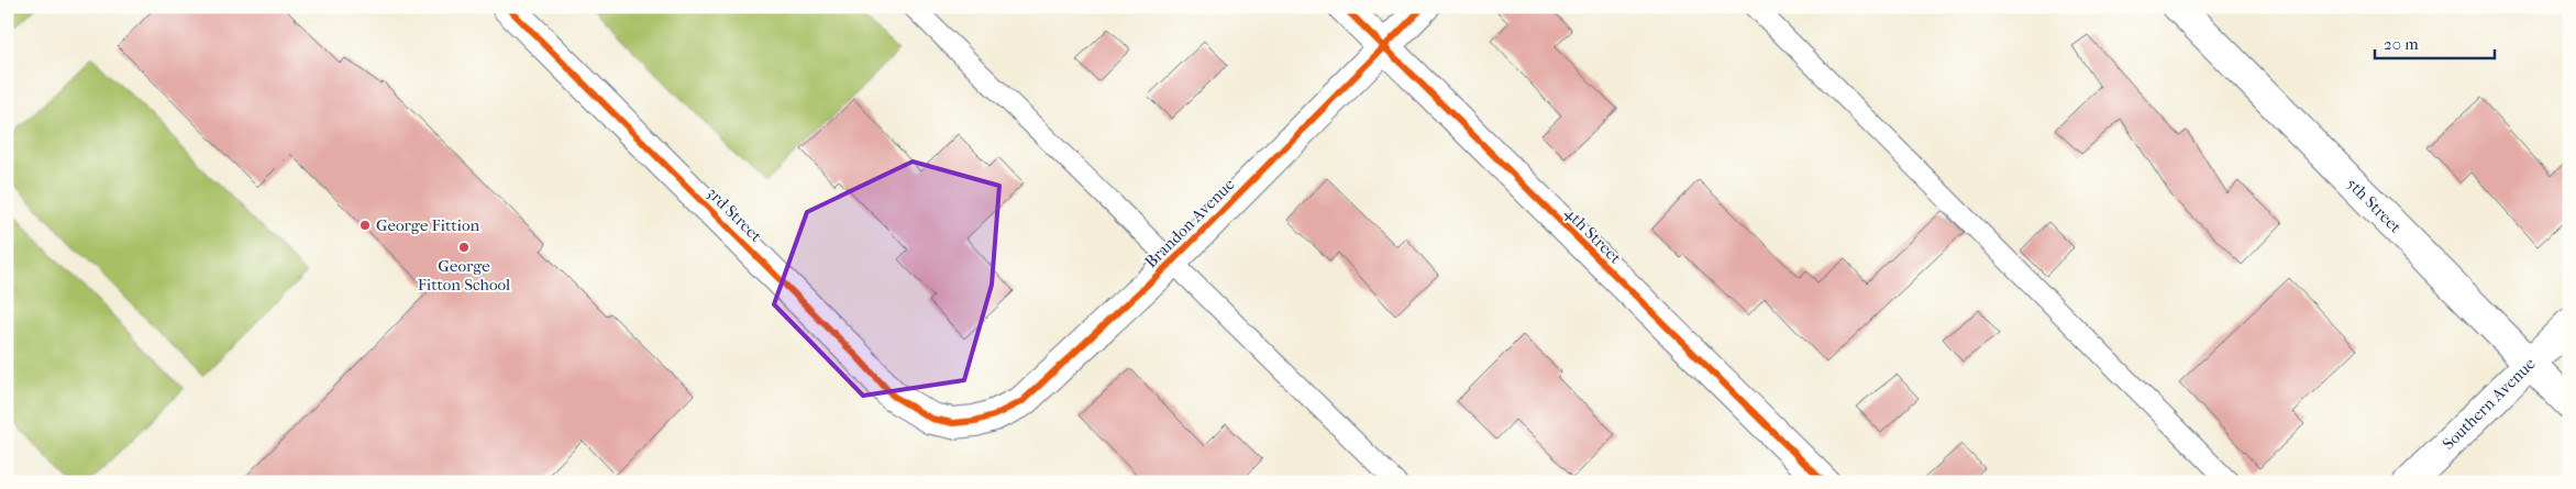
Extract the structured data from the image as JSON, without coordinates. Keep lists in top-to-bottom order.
{
  "streets": {
    "street": [
      "5th Street",
      "3rd Street",
      "Brandon Avenue",
      "4th Street",
      "Southern Avenue"
    ]
  },
  "crossings": [
    ["5th Street", "Southern Avenue"],
    ["3rd Street", "Brandon Avenue"],
    ["Brandon Avenue", "4th Street"]
  ],
  "places": ["George Fittion", "George Fitton School"],
  "scale_bar": "20 m"
}
